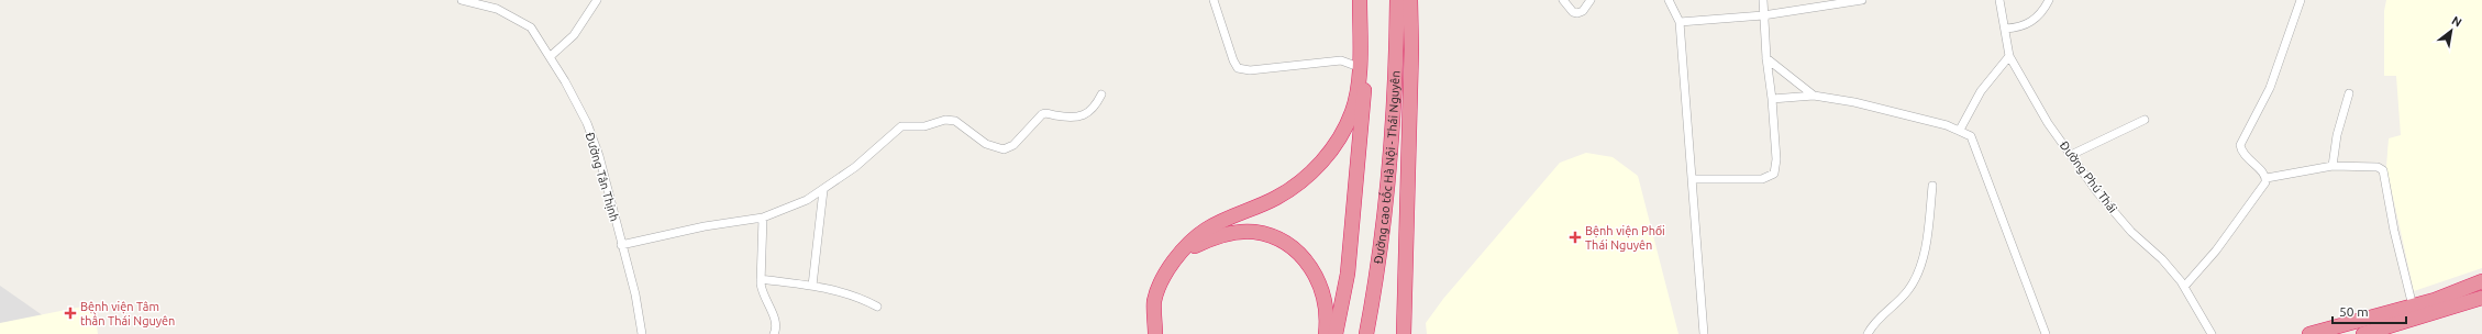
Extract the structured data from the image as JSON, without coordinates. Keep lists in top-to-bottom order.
{
  "streets": {
    "highway": ["Đường cao tốc Hà Nội - Thái Nguyên"],
    "street": ["Đường Tân Thịnh", "Đường Phú Thái"]
  },
  "places": {
    "health": ["Bệnh viện Phổi Thái Nguyên", "Bệnh viện Tâm thần Thái Nguyên"]
  },
  "scale_bar": "50 m",
  "north": "top right"
}
